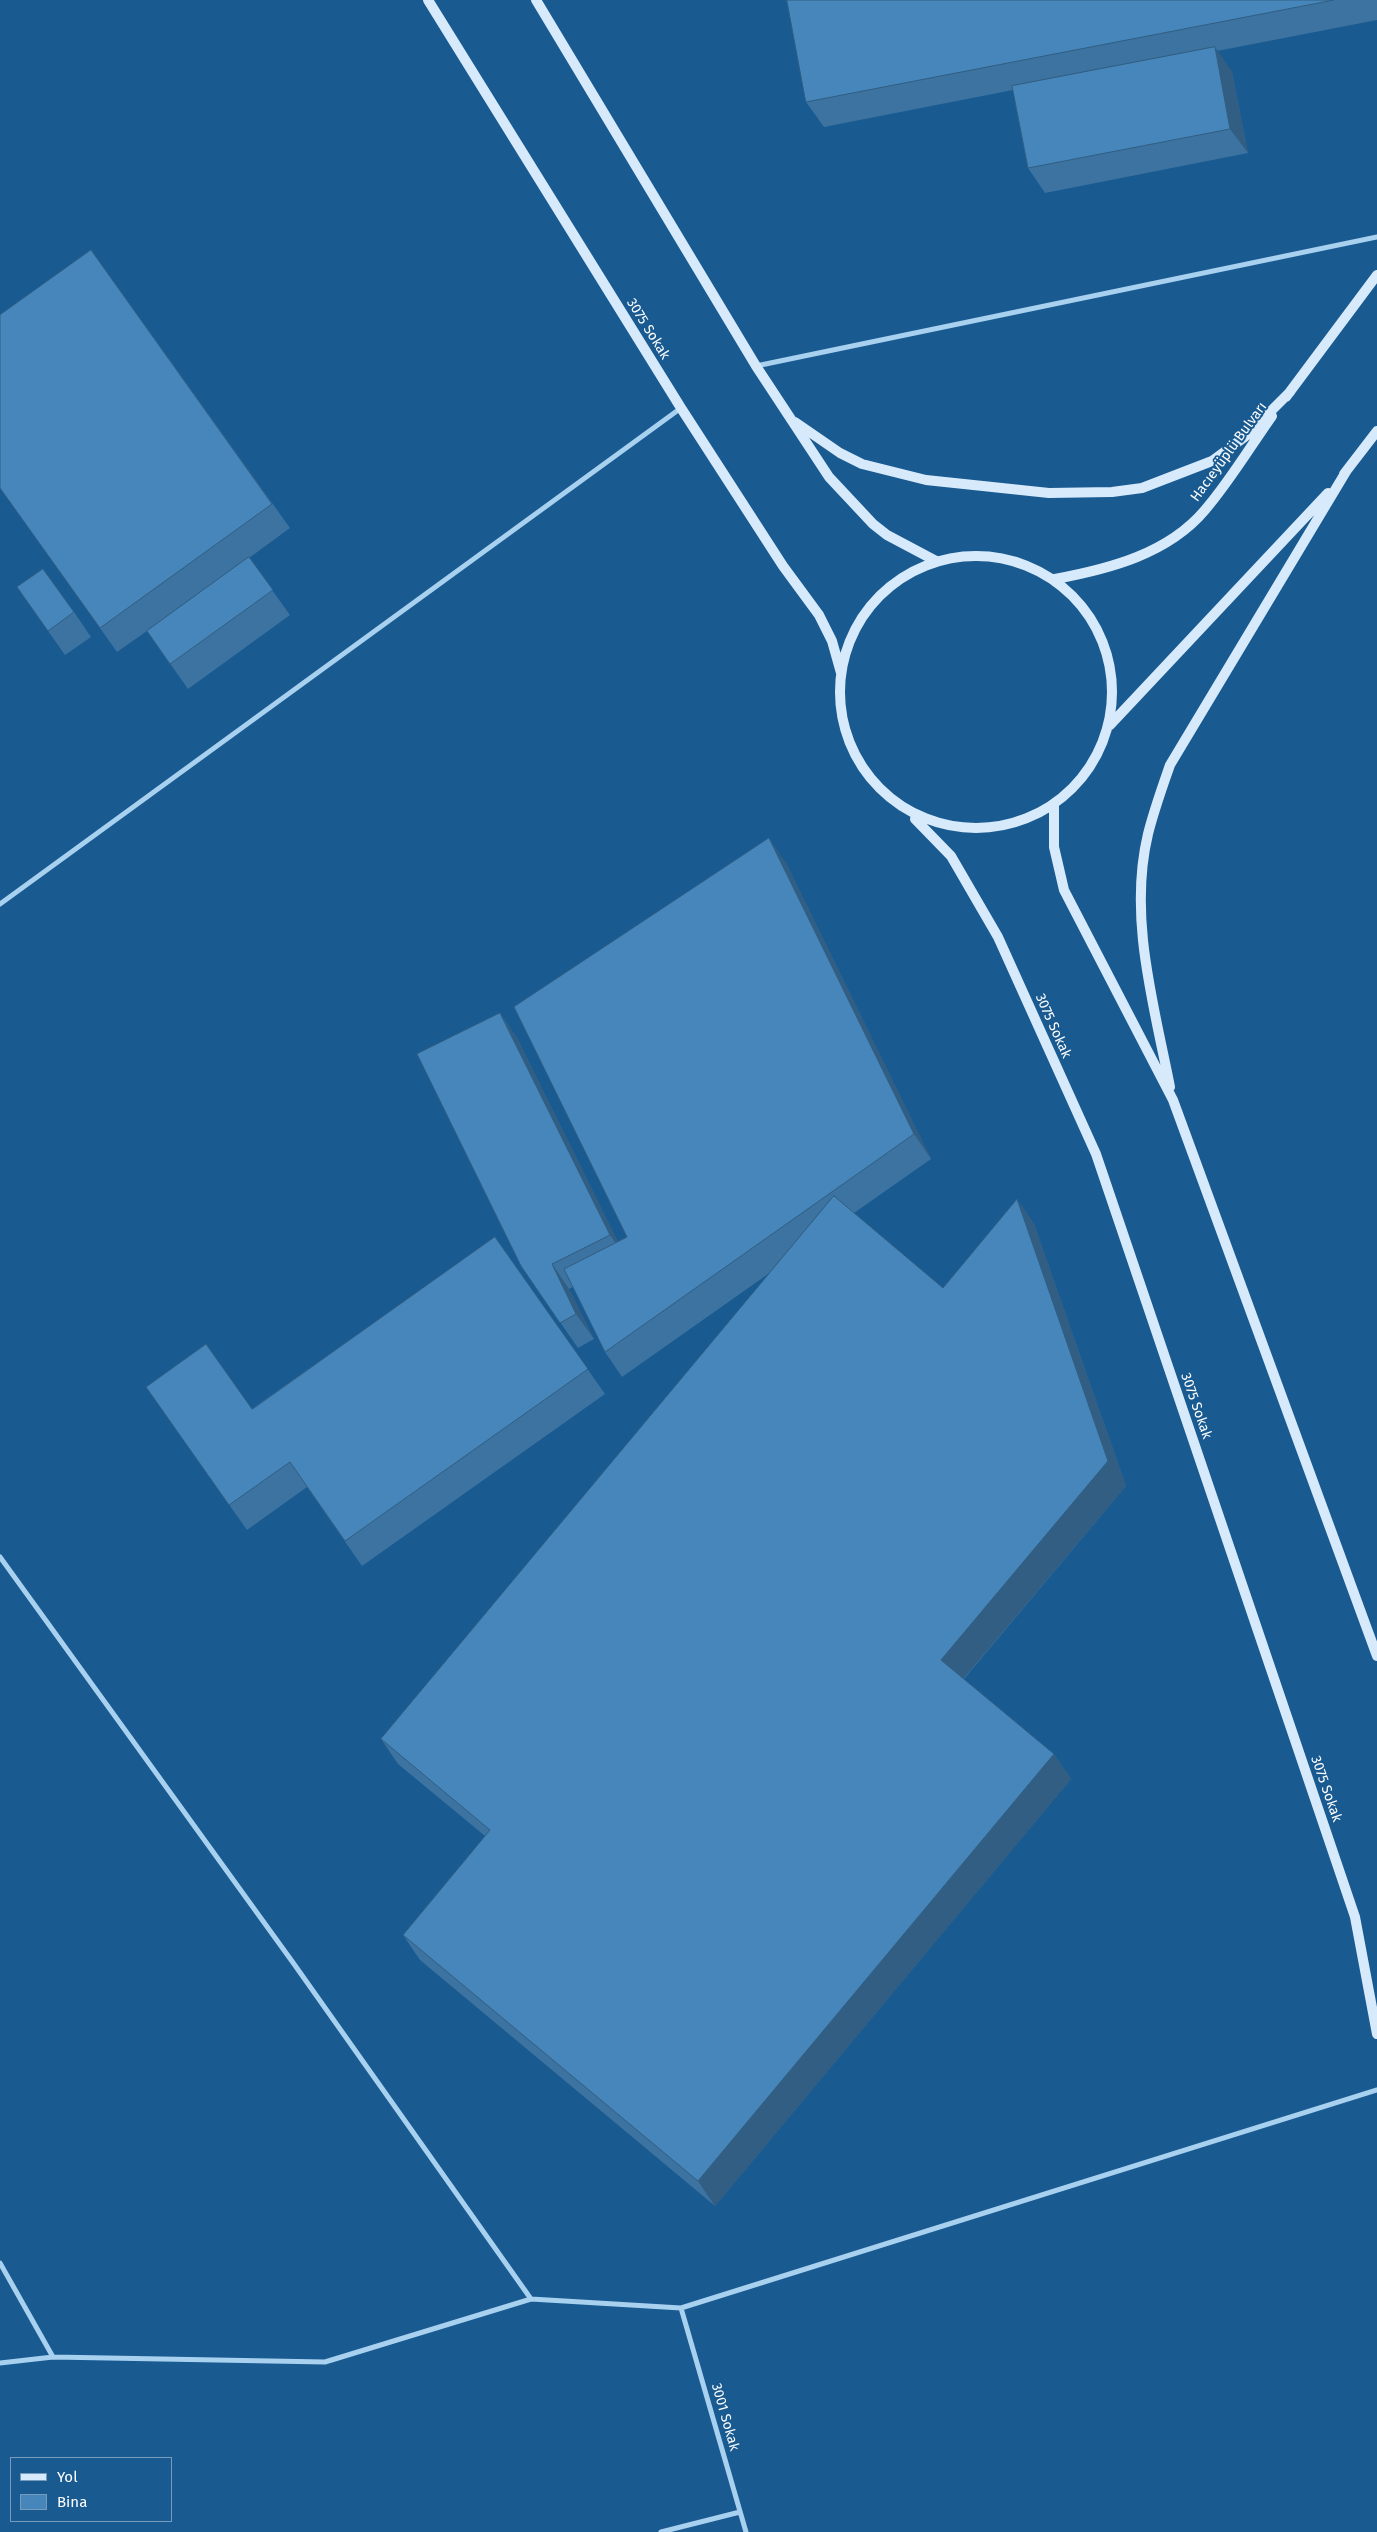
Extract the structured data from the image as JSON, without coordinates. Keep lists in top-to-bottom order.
{
  "streets": {
    "street": ["3075 Sokak", "Hacıeyüplü Bulvarı", "3001 Sokak"]
  },
  "legend": ["Yol", "Bina"]
}
